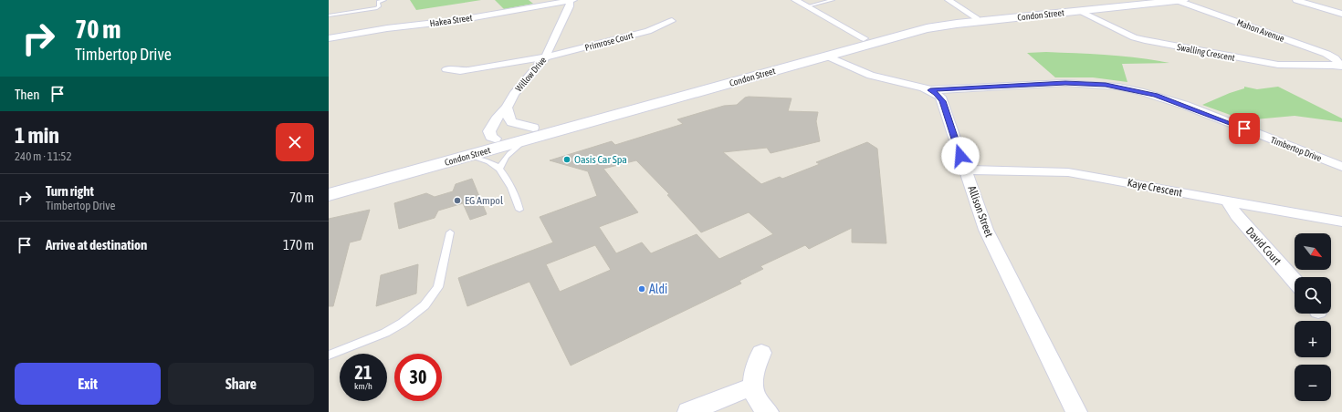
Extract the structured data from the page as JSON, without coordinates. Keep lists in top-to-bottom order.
{
  "streets": {
    "main road": ["Condon Street"],
    "street": [
      "Hakea Street",
      "Mahon Avenue",
      "Primrose Court",
      "Swalling Crescent",
      "Willow Drive",
      "Timbertop Drive",
      "Kaye Crescent",
      "Allison Street",
      "David Court"
    ]
  },
  "crossings": [
    ["Condon Street", "Mahon Avenue"],
    ["Condon Street", "Swalling Crescent"],
    ["Condon Street", "Willow Drive"],
    ["Condon Street", "Allison Street"],
    ["Hakea Street", "Willow Drive"],
    ["Mahon Avenue", "Swalling Crescent"],
    ["Primrose Court", "Willow Drive"],
    ["Timbertop Drive", "Allison Street"],
    ["Kaye Crescent", "Allison Street"],
    ["Kaye Crescent", "David Court"]
  ],
  "places": ["Oasis Car Spa", "EG Ampol", "Aldi"],
  "north": "bottom right",
  "page": {
    "turn": ["70 m", "Timbertop Drive"],
    "then": "Then",
    "heading": ["1 min", "240 m · 11:52"],
    "list": [
      {
        "name": "Turn right",
        "note": "Timbertop Drive",
        "value": "70 m"
      },
      {
        "name": "Arrive at destination",
        "value": "170 m"
      }
    ],
    "map_buttons": ["+", "−"],
    "speed": "21 km/h",
    "limit": "30",
    "buttons": ["Exit", "Share"]
  }
}
